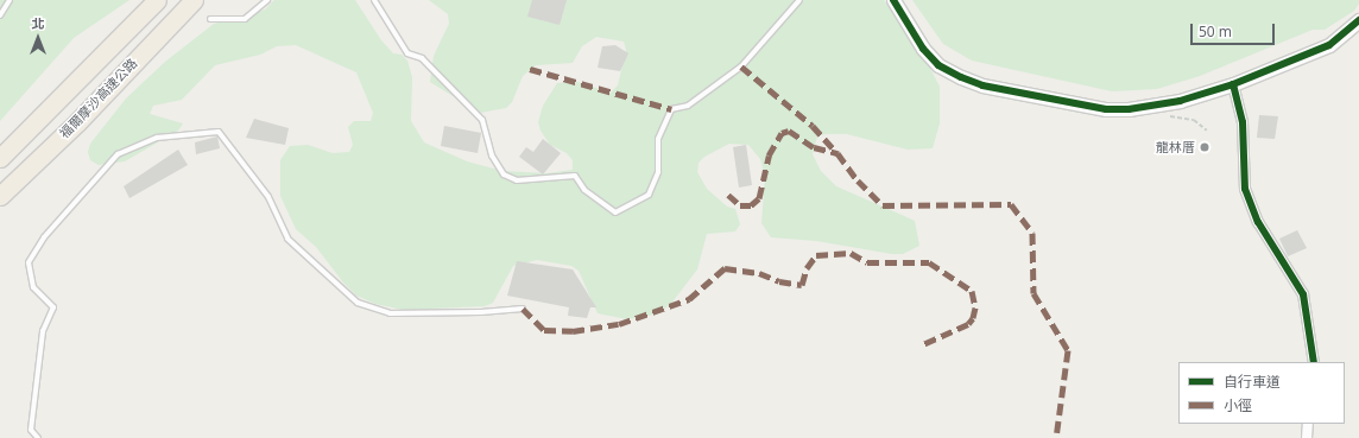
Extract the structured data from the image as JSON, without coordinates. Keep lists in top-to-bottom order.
{
  "streets": {
    "highway": ["福爾摩沙高速公路"]
  },
  "places": ["龍林厝"],
  "legend": ["自行車道", "小徑"],
  "scale_bar": "50 m",
  "north": "top"
}
